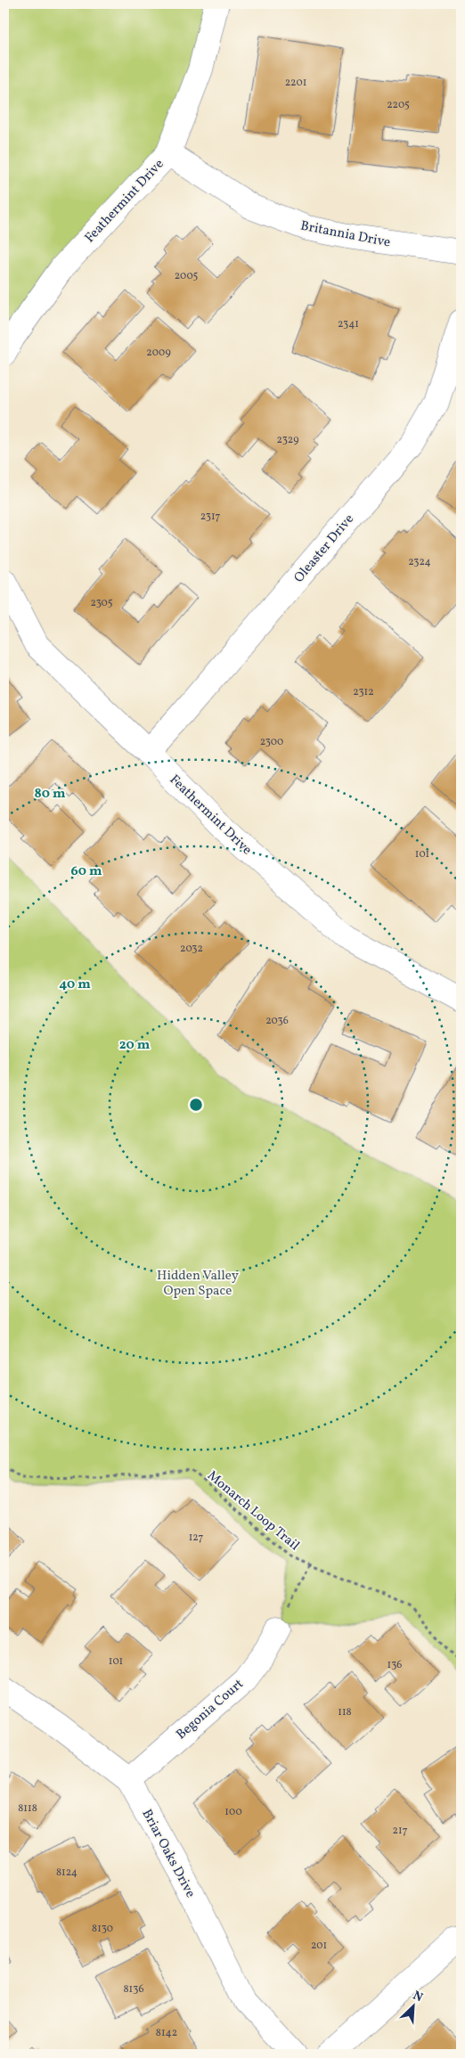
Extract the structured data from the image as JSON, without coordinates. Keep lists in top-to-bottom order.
{
  "streets": {
    "street": [
      "Feathermint Drive",
      "Britannia Drive",
      "Oleaster Drive",
      "Begonia Court",
      "Briar Oaks Drive"
    ],
    "path": ["Monarch Loop Trail"]
  },
  "crossings": [
    ["Feathermint Drive", "Britannia Drive"],
    ["Feathermint Drive", "Oleaster Drive"],
    ["Begonia Court", "Briar Oaks Drive"]
  ],
  "parks": ["Hidden Valley Open Space"],
  "house_numbers": [
    "2201",
    "2205",
    "2005",
    "2341",
    "2009",
    "2329",
    "2317",
    "2324",
    "2305",
    "2312",
    "2300",
    "101",
    "2032",
    "2036",
    "127",
    "101",
    "136",
    "118",
    "8118",
    "100",
    "217",
    "8124",
    "8130",
    "201",
    "8136",
    "8142"
  ],
  "north": "top right",
  "rings": [
    "80 m",
    "60 m",
    "40 m",
    "20 m"
  ]
}
